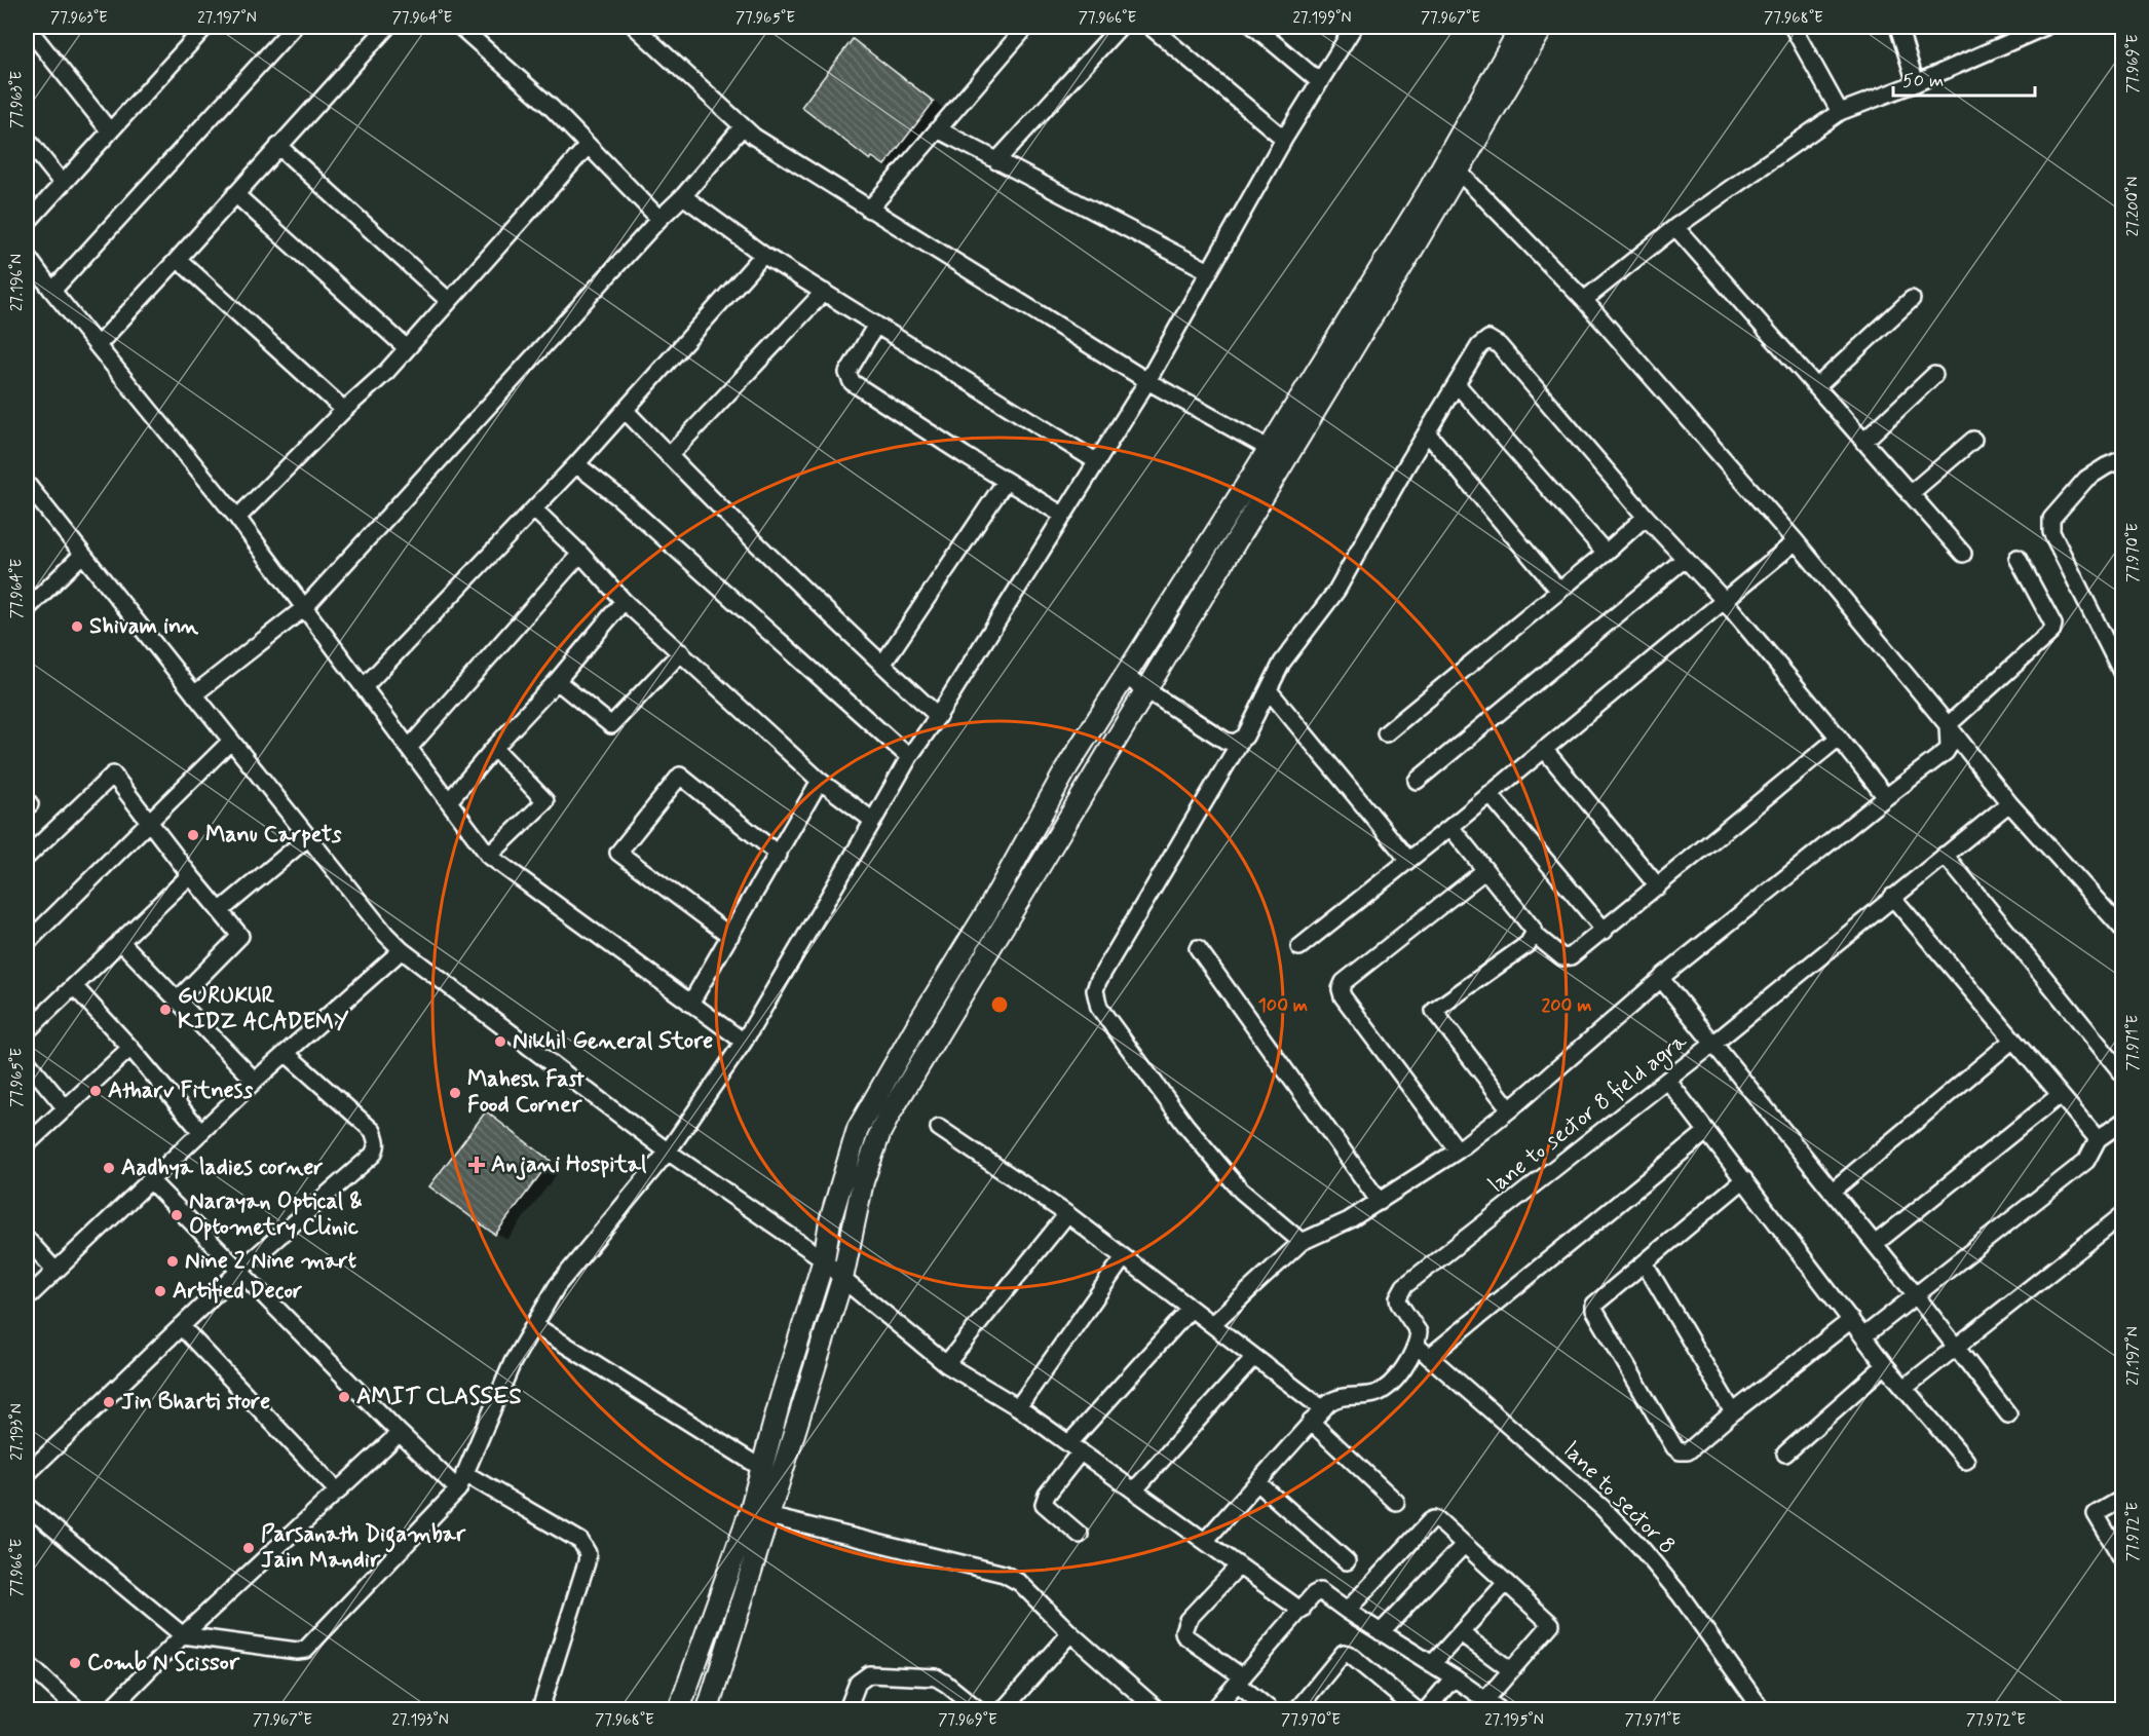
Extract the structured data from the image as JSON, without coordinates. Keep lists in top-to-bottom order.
{
  "streets": {
    "street": ["lane to sector 8 field agra", "lane to sector 8"]
  },
  "crossings": [
    ["lane to sector 8 field agra", "lane to sector 8"]
  ],
  "places": {
    "other": [
      "Shivam inn",
      "Manu Carpets",
      "GURUKUR KIDZ ACADEMY",
      "Nikhil General Store",
      "Atharv Fitness",
      "Mahesh Fast Food Corner",
      "Aadhya ladies corner",
      "Narayan Optical & Optometry Clinic",
      "Nine 2 Nine mart",
      "Artified Decor",
      "AMIT CLASSES",
      "Jin Bharti store",
      "Parsanath Digambar Jain Mandir",
      "Comb N Scissor"
    ],
    "health": ["Anjani Hospital"]
  },
  "scale_bar": "50 m",
  "coordinates": [
    "77.963°E",
    "27.197°N",
    "77.964°E",
    "77.965°E",
    "77.966°E",
    "27.199°N",
    "77.967°E",
    "77.968°E",
    "77.969°E",
    "27.200°N",
    "27.196°N",
    "77.970°E",
    "77.971°E",
    "27.193°N",
    "77.972°E",
    "27.195°N"
  ],
  "rings": ["100 m", "200 m"]
}
